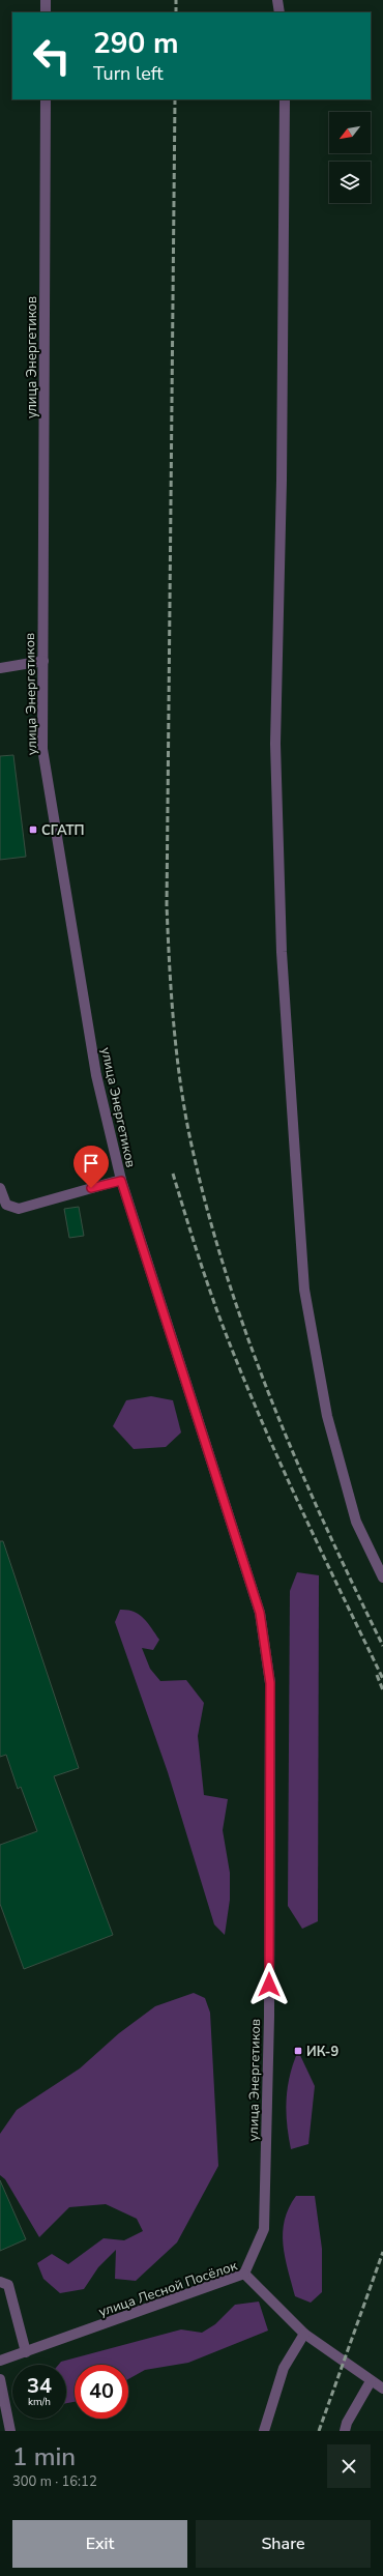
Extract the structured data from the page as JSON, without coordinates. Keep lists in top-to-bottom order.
{
  "streets": {
    "street": ["улица Энергетиков", "улица Лесной Посёлок"]
  },
  "crossings": [
    ["улица Энергетиков", "улица Лесной Посёлок"]
  ],
  "places": {
    "transit": ["СГАТП", "ИК-9"]
  },
  "north": "bottom left",
  "page": {
    "turn": ["290 m", "Turn left"],
    "speed": "34 km/h",
    "limit": "40",
    "heading": ["1 min", "300 m · 16:12"],
    "buttons": ["Exit", "Share"]
  }
}
